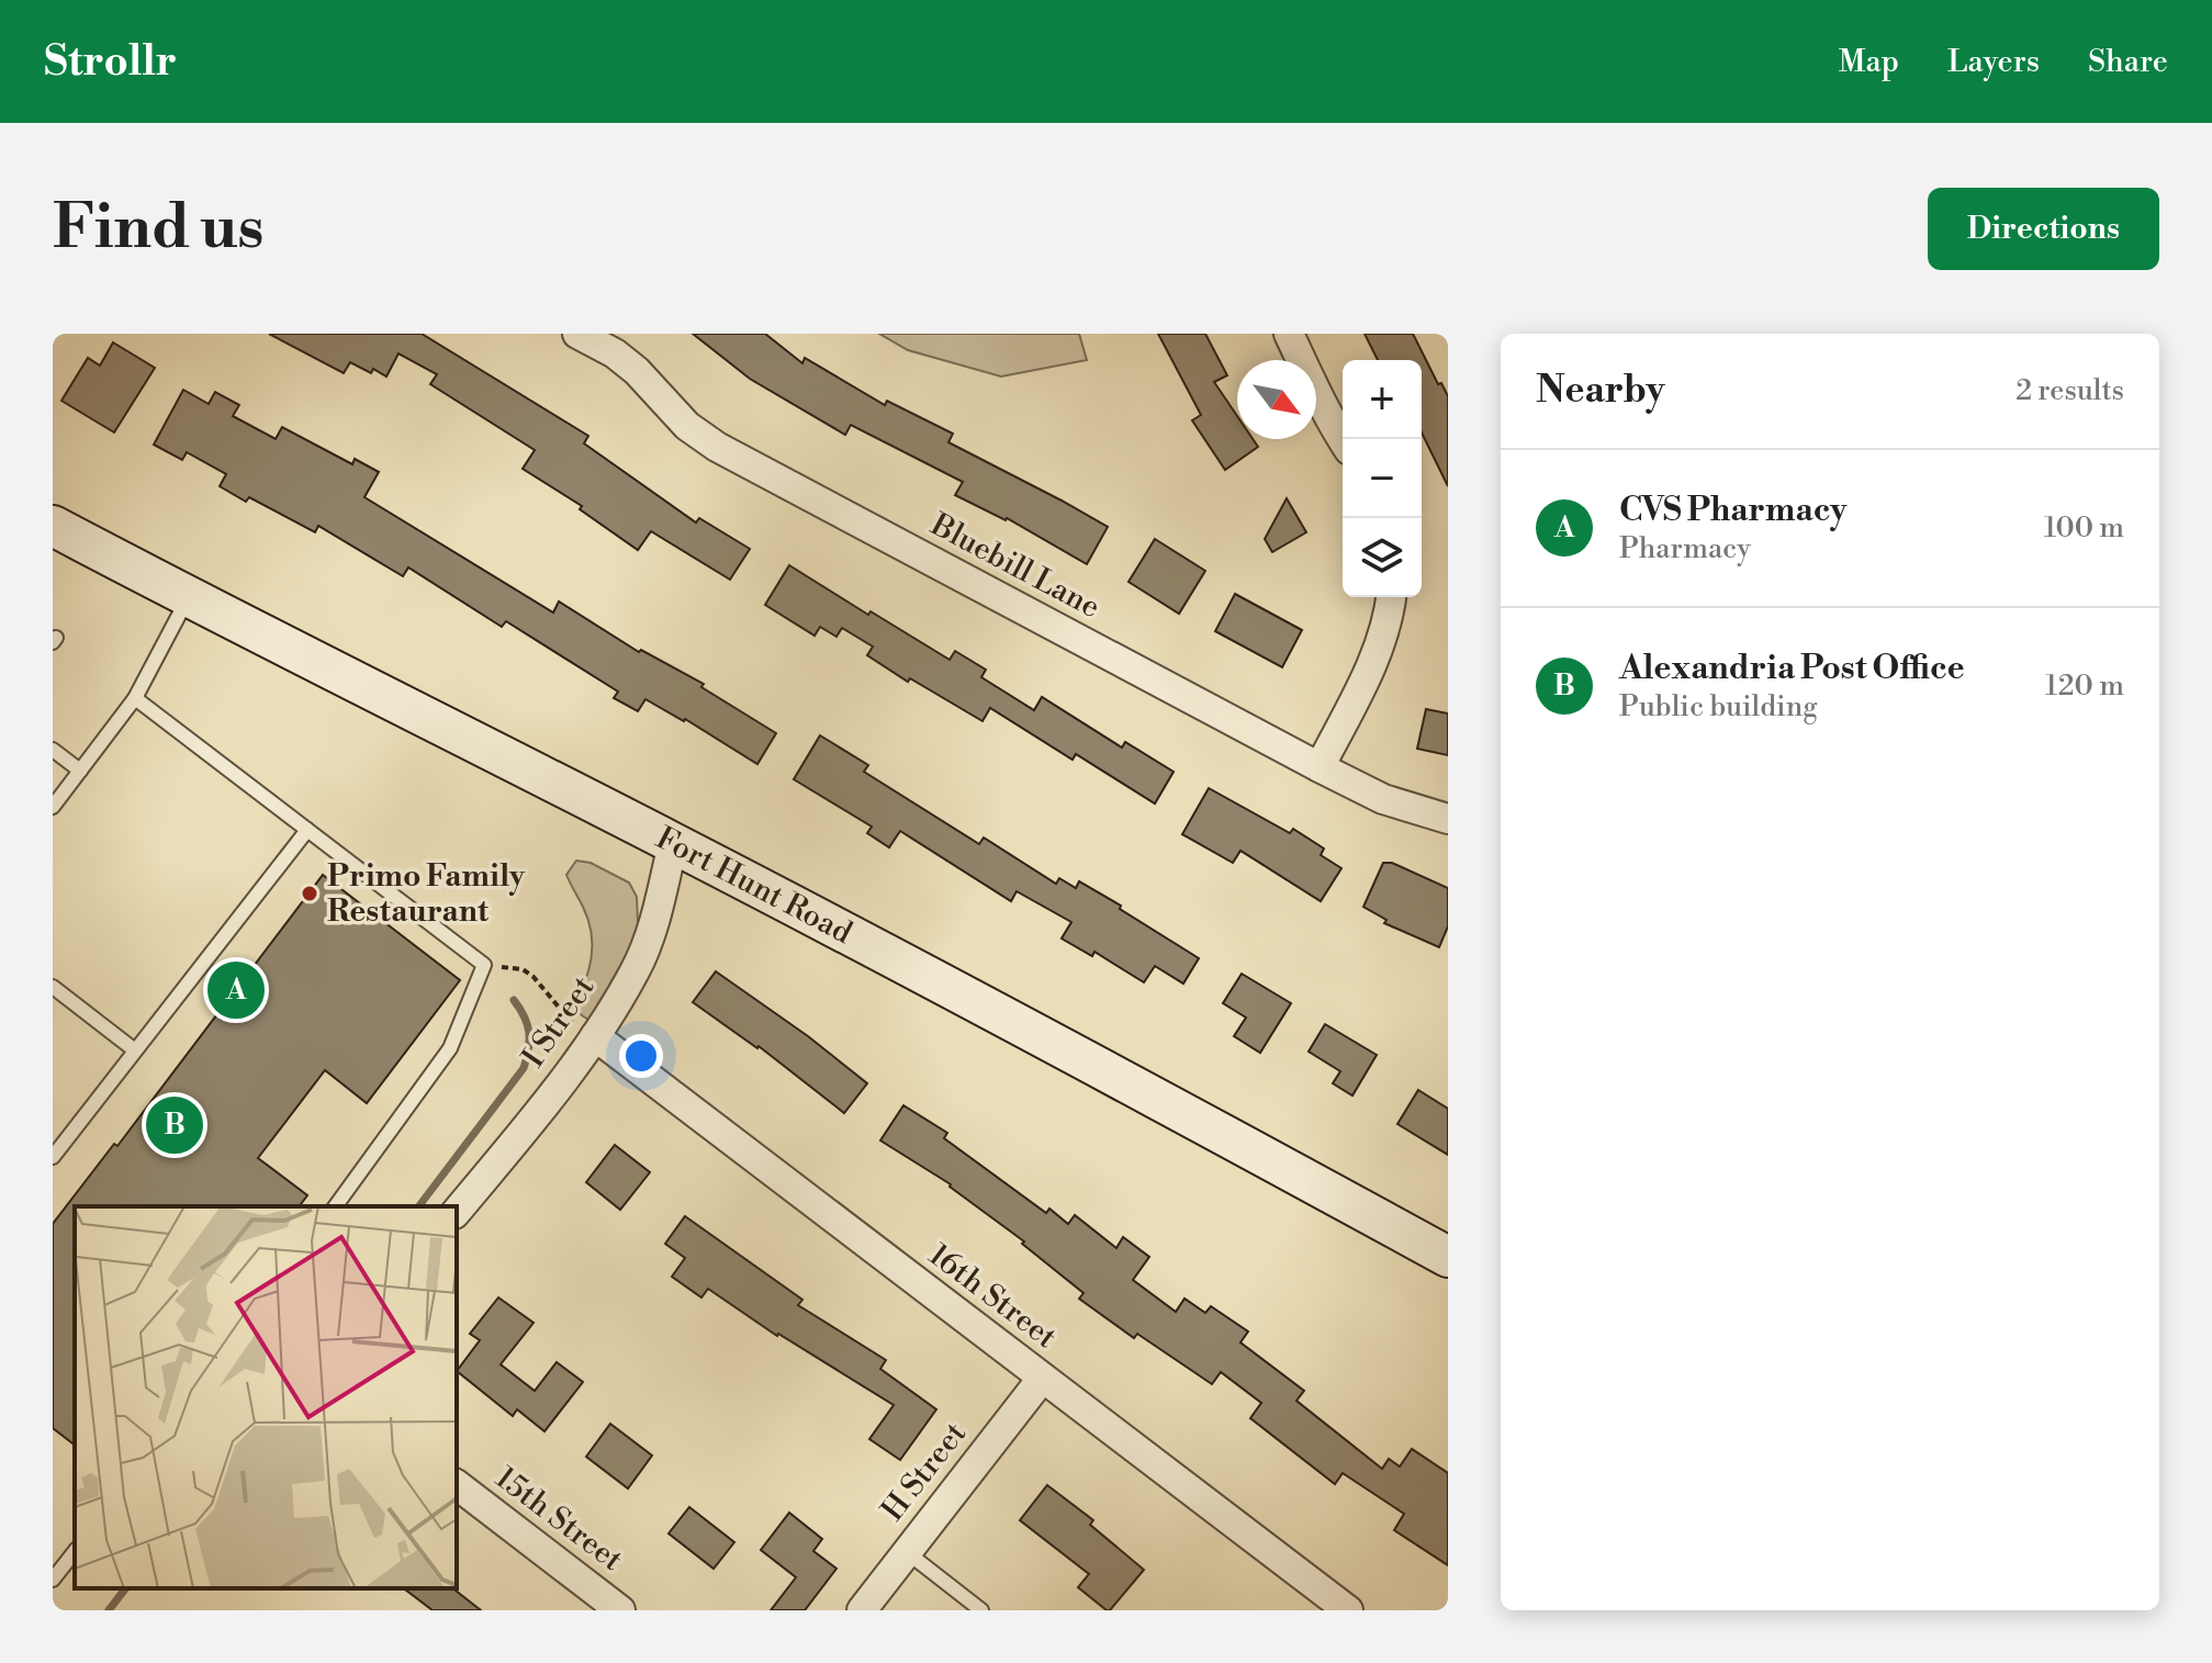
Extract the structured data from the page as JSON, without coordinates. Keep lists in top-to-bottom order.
{
  "streets": {
    "main road": ["Fort Hunt Road"],
    "street": [
      "Bluebill Lane",
      "I Street",
      "16th Street",
      "H Street",
      "15th Street"
    ]
  },
  "crossings": [
    ["Fort Hunt Road", "I Street"],
    ["I Street", "16th Street"],
    ["16th Street", "H Street"]
  ],
  "places": ["Primo Family Restaurant"],
  "north": "bottom right",
  "page": {
    "header": "Strollr",
    "nav": ["Map", "Layers", "Share"],
    "buttons": "Directions",
    "title": "Find us",
    "heading": ["Nearby", "2 results"],
    "map_buttons": ["+", "−"],
    "list": [
      {
        "mark": "A",
        "name": "CVS Pharmacy",
        "note": "Pharmacy",
        "value": "100 m"
      },
      {
        "mark": "B",
        "name": "Alexandria Post Office",
        "note": "Public building",
        "value": "120 m"
      }
    ],
    "pins": ["A", "B"]
  }
}
